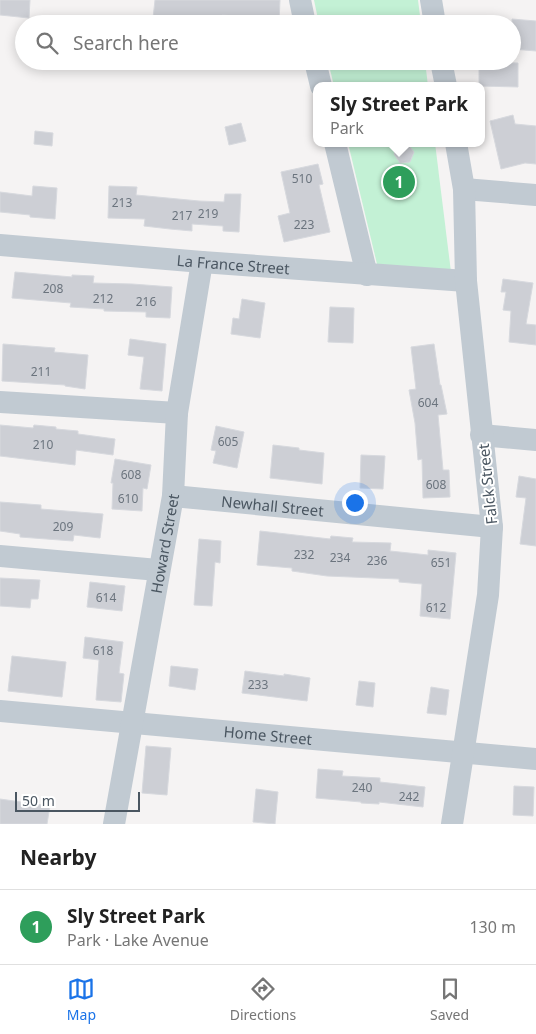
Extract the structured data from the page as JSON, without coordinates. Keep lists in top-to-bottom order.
{
  "streets": {
    "street": [
      "La France Street",
      "Falck Street",
      "Newhall Street",
      "Howard Street",
      "Home Street"
    ]
  },
  "crossings": [
    ["La France Street", "Falck Street"],
    ["La France Street", "Howard Street"],
    ["Falck Street", "Newhall Street"],
    ["Falck Street", "Home Street"],
    ["Newhall Street", "Howard Street"],
    ["Howard Street", "Home Street"]
  ],
  "house_numbers": [
    "510",
    "213",
    "219",
    "217",
    "223",
    "208",
    "212",
    "216",
    "211",
    "604",
    "605",
    "210",
    "608",
    "608",
    "610",
    "209",
    "232",
    "234",
    "236",
    "651",
    "614",
    "612",
    "618",
    "233",
    "240",
    "242"
  ],
  "scale_bar": "50 m",
  "page": {
    "search": "Search here",
    "popup": ["Sly Street Park", "Park"],
    "pins": "1",
    "scale": "50 m",
    "heading": "Nearby",
    "list": [
      {
        "mark": "1",
        "name": "Sly Street Park",
        "note": "Park · Lake Avenue",
        "value": "130 m"
      }
    ],
    "nav": ["Map", "Directions", "Saved"]
  }
}
